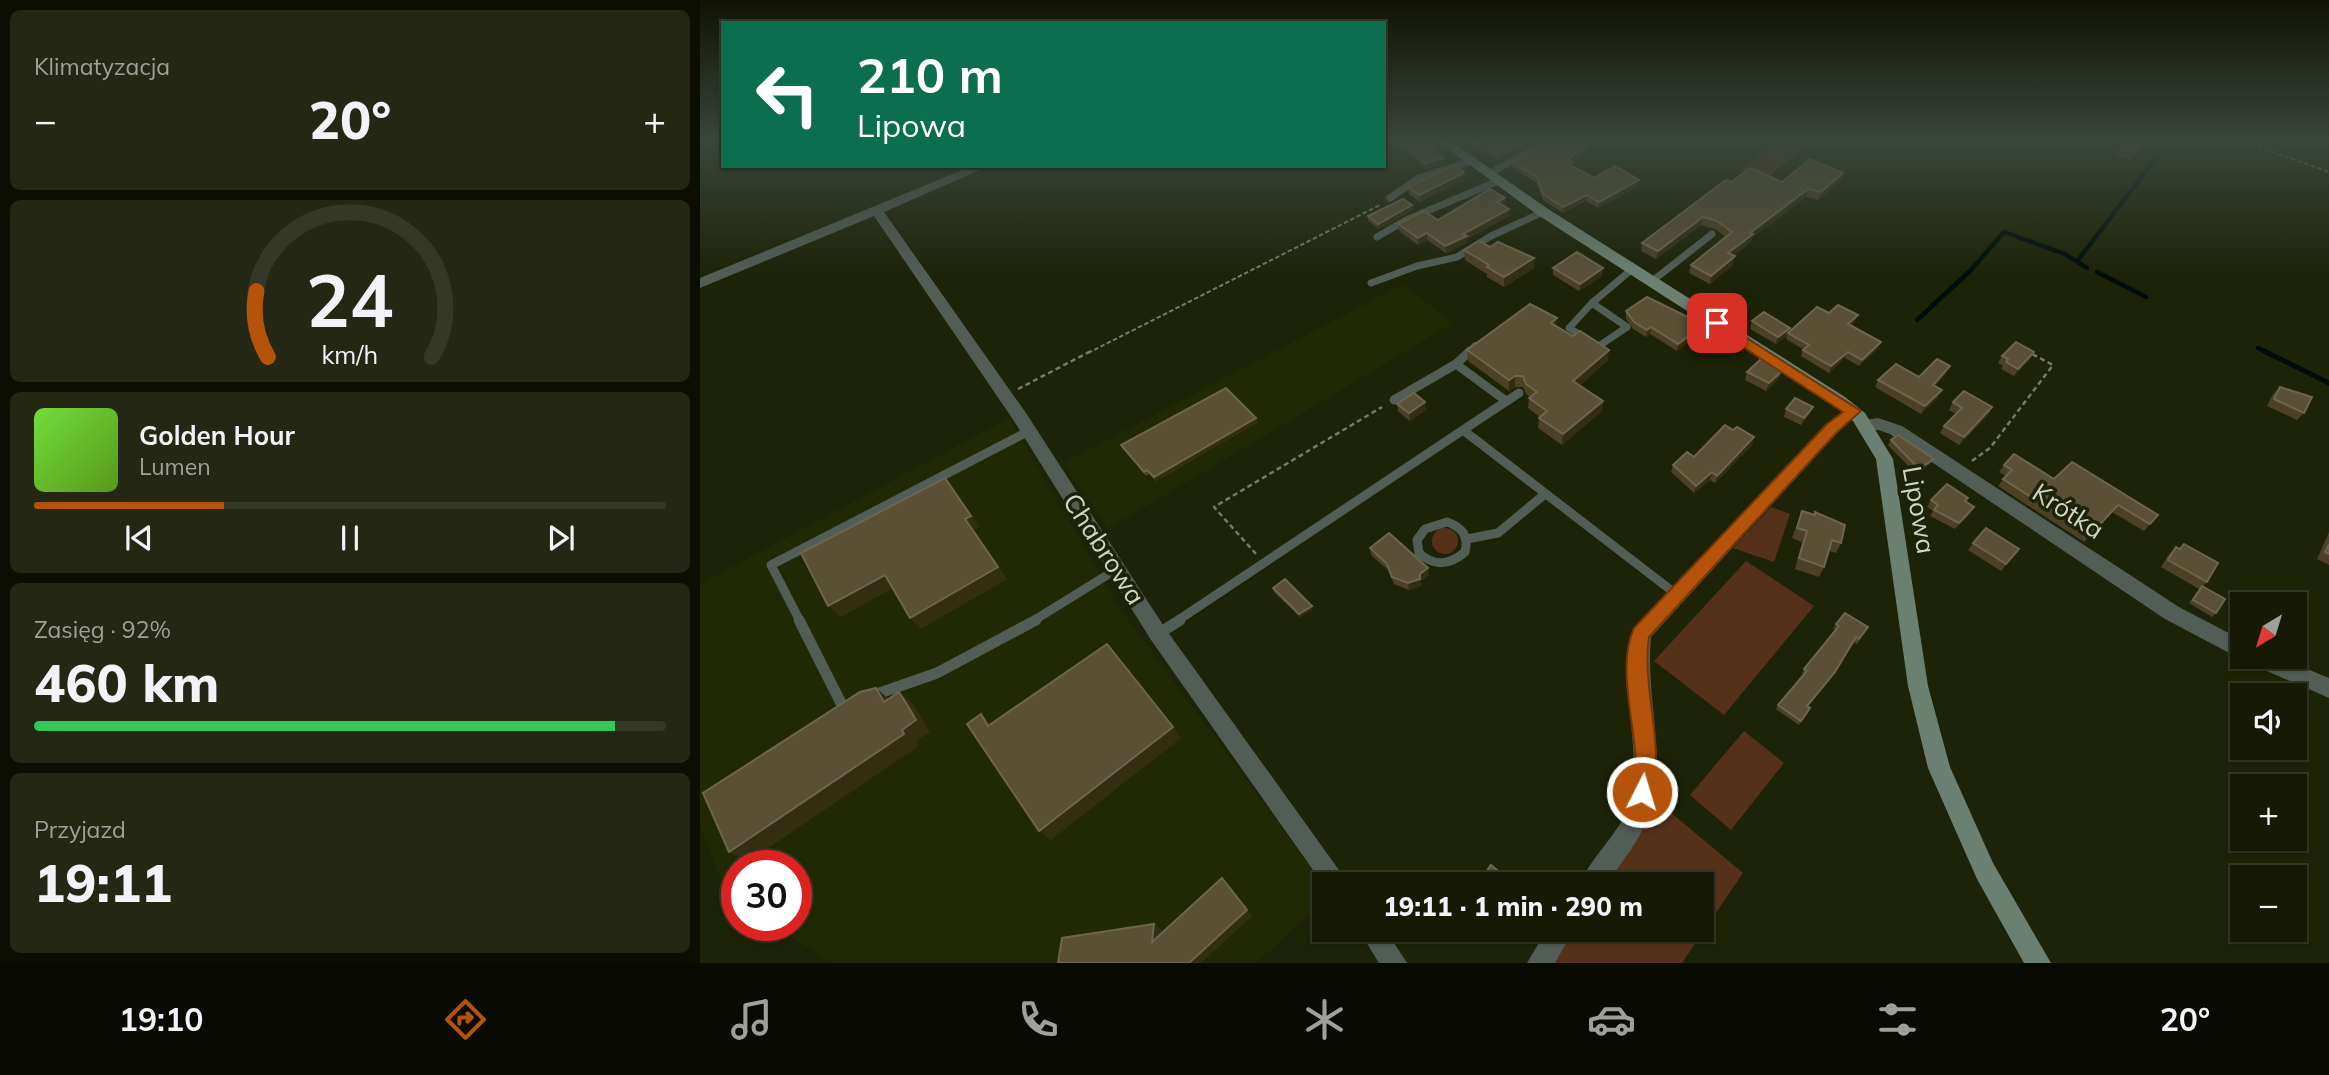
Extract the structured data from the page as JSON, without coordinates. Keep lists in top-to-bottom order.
{
  "streets": {
    "street": ["Lipowa", "Krótka", "Chabrowa"]
  },
  "crossings": [
    ["Lipowa", "Krótka"]
  ],
  "north": "bottom left",
  "page": {
    "tile": [
      "Klimatyzacja",
      ["Zasięg · 92%", "460 km"],
      ["Przyjazd", "19:11"]
    ],
    "turn": ["210 m", "Lipowa"],
    "heat": ["−", "20°", "+"],
    "song": ["Golden Hour", "Lumen"],
    "map_buttons": ["+", "−"],
    "limit": "30",
    "trip": "19:11 · 1 min · 290 m",
    "tabs": ["19:10", "20°"],
    "gauge": ["24", "km/h"]
  }
}
